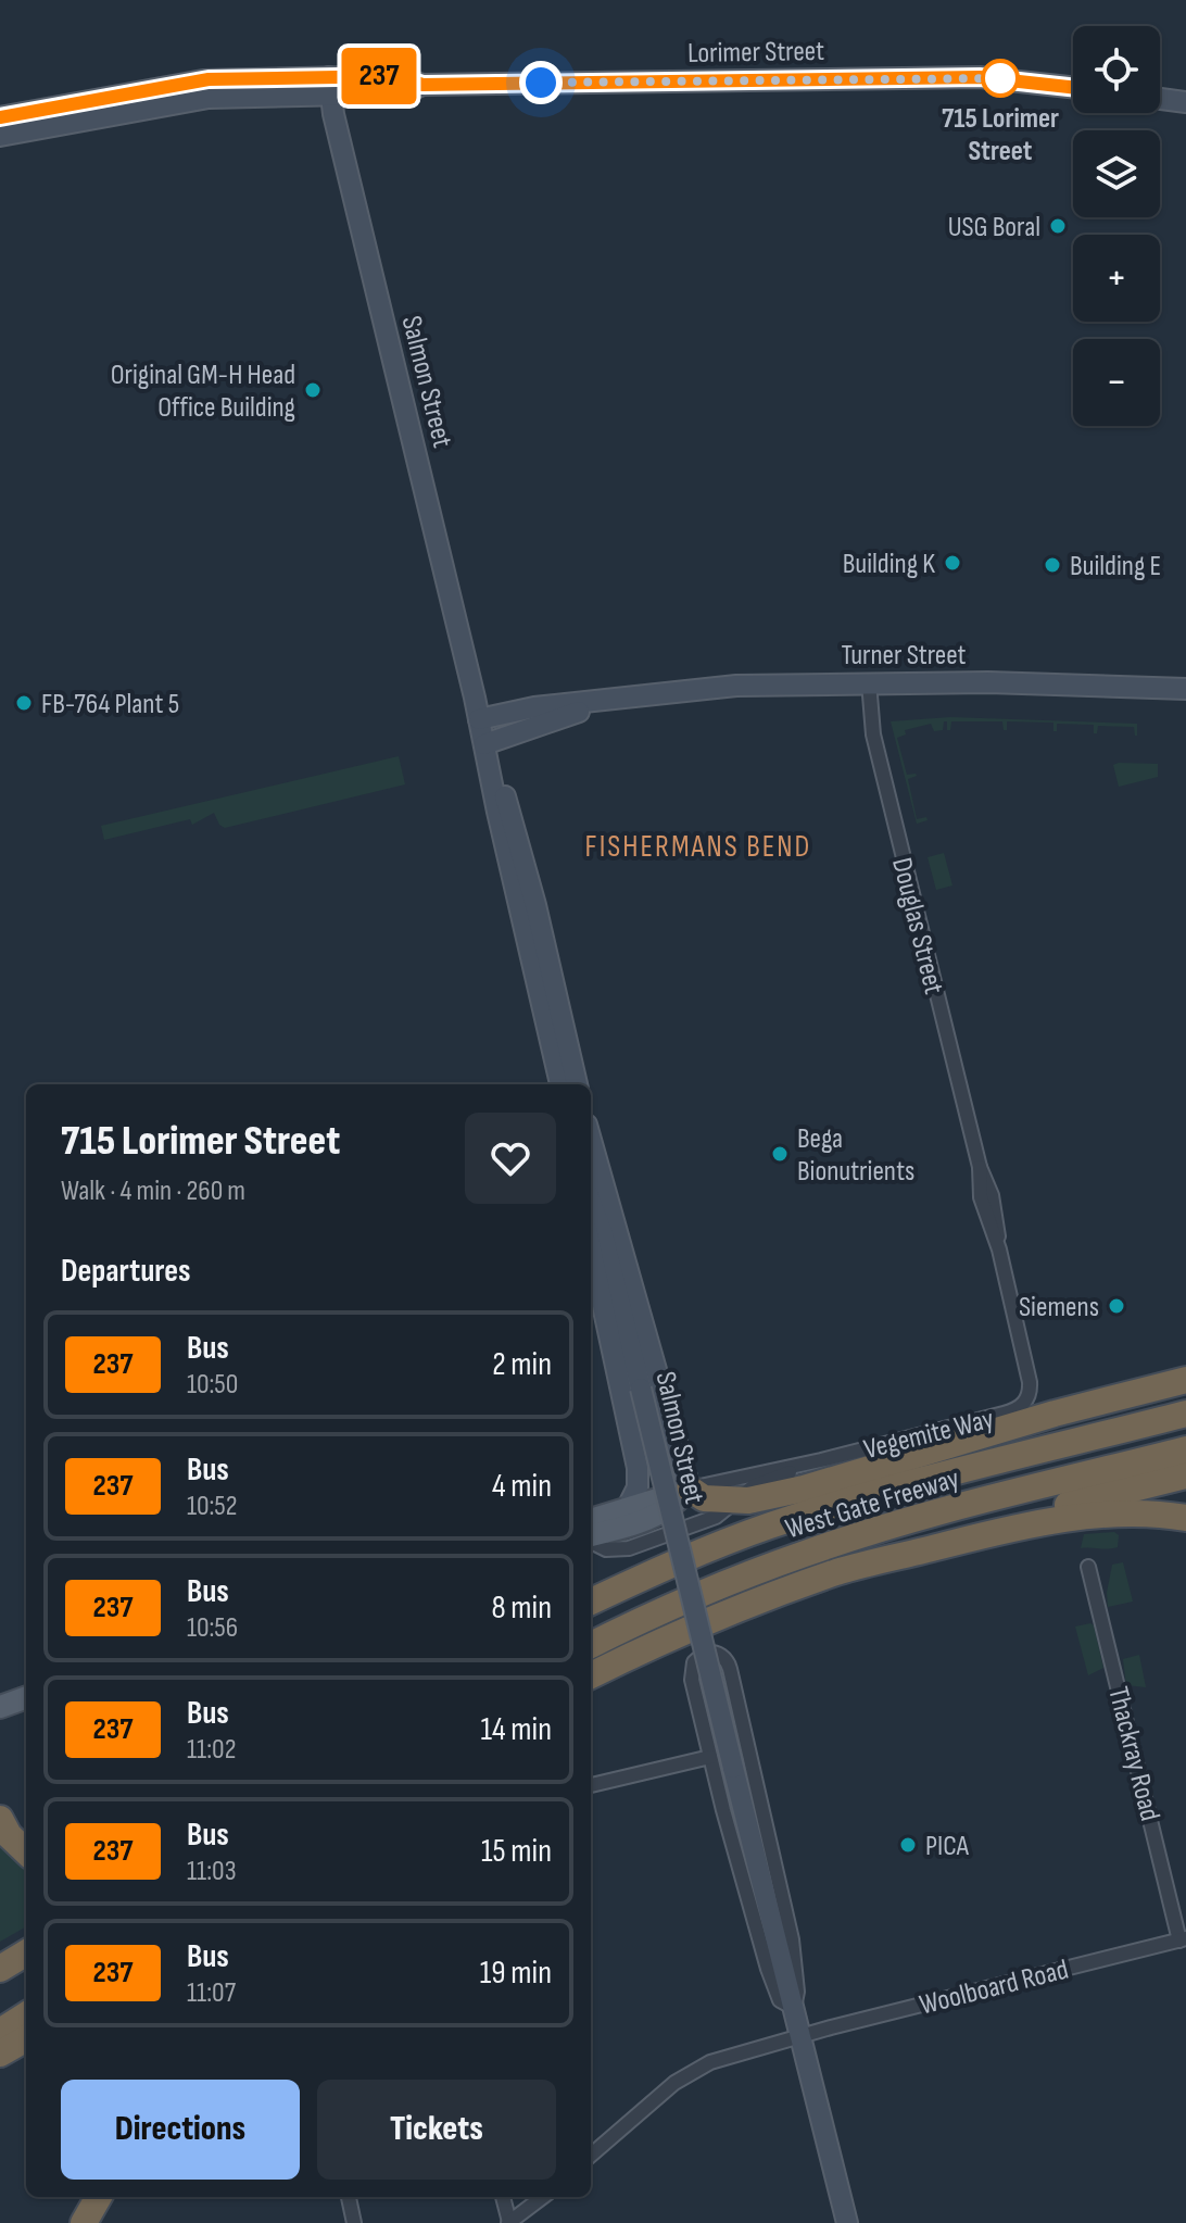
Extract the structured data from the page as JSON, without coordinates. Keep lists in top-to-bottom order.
{
  "streets": {
    "highway": ["West Gate Freeway"],
    "street": [
      "Lorimer Street",
      "Salmon Street",
      "Turner Street",
      "Douglas Street",
      "Vegemite Way",
      "Thackray Road",
      "Woolboard Road"
    ]
  },
  "crossings": [
    ["Lorimer Street", "Salmon Street"],
    ["Salmon Street", "Turner Street"],
    ["Salmon Street", "Vegemite Way"],
    ["Salmon Street", "Woolboard Road"],
    ["Turner Street", "Douglas Street"],
    ["Douglas Street", "Vegemite Way"],
    ["Thackray Road", "Woolboard Road"]
  ],
  "districts": ["FISHERMANS BEND"],
  "places": [
    "715 Lorimer Street",
    "USG Boral",
    "Original GM-H Head Office Building",
    "Building K",
    "Building E",
    "FB-764 Plant 5",
    "Bega Bionutrients",
    "Siemens",
    "PICA"
  ],
  "lines": ["bus line 237"],
  "page": {
    "on_map": "237",
    "map_buttons": ["+", "−"],
    "heading": [
      ["715 Lorimer Street", "Walk · 4 min · 260 m"],
      "Departures"
    ],
    "list": [
      {
        "mark": "237",
        "name": "Bus",
        "note": "10:50",
        "value": "2 min"
      },
      {
        "mark": "237",
        "name": "Bus",
        "note": "10:52",
        "value": "4 min"
      },
      {
        "mark": "237",
        "name": "Bus",
        "note": "10:56",
        "value": "8 min"
      },
      {
        "mark": "237",
        "name": "Bus",
        "note": "11:02",
        "value": "14 min"
      },
      {
        "mark": "237",
        "name": "Bus",
        "note": "11:03",
        "value": "15 min"
      },
      {
        "mark": "237",
        "name": "Bus",
        "note": "11:07",
        "value": "19 min"
      }
    ],
    "buttons": ["Directions", "Tickets"]
  }
}
